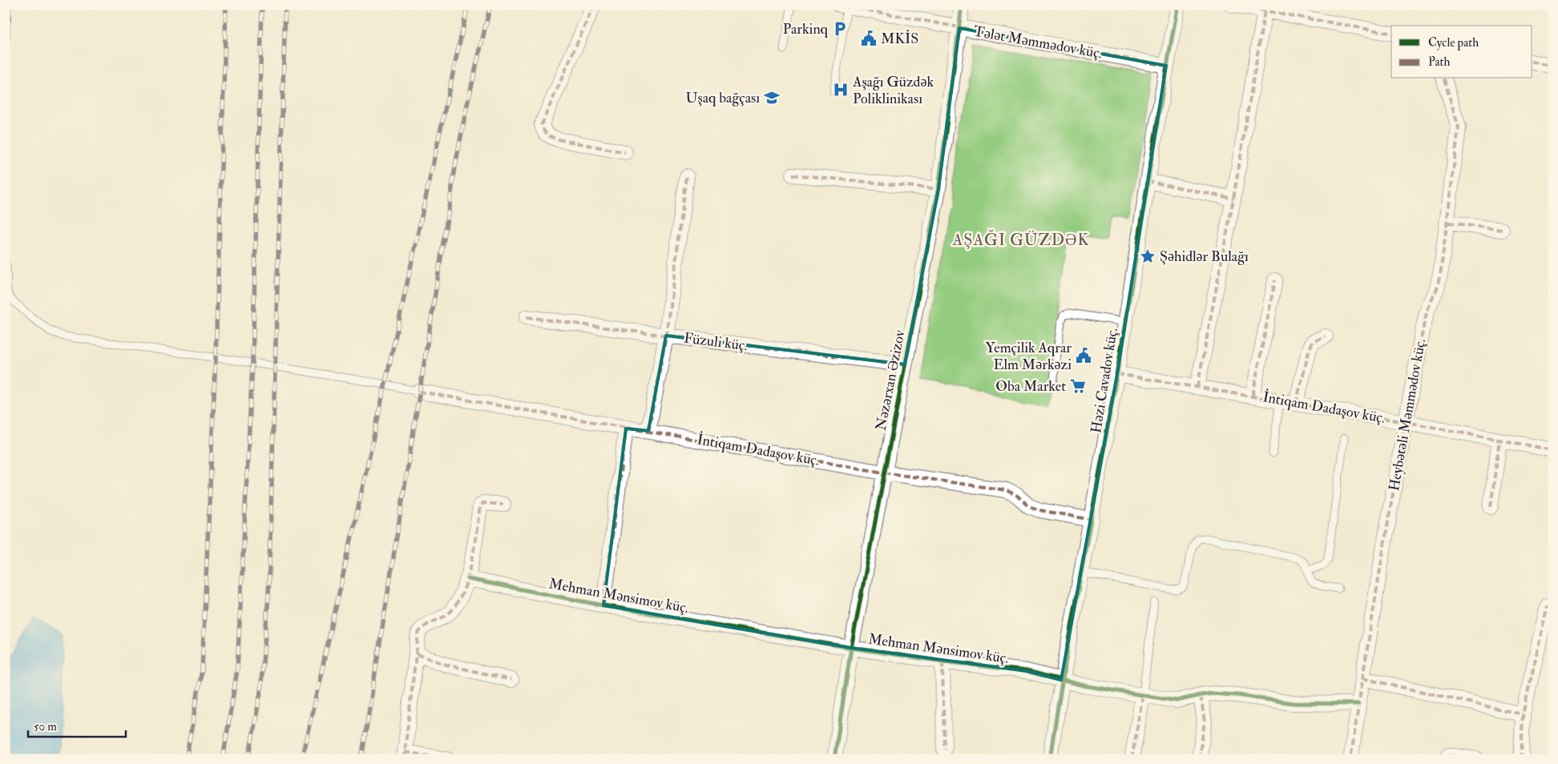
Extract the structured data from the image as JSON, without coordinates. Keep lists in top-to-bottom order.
{
  "streets": {
    "street": [
      "Tələt Məmmədov küç.",
      "Füzuli küç.",
      "Nəzərxan Əzizov",
      "Həzi Cavadov küç.",
      "İntiqam Dadaşov küç.",
      "Heybətəli Məmmədov küç.",
      "Mehman Mənsimov küç."
    ]
  },
  "crossings": [
    ["Tələt Məmmədov küç.", "Nəzərxan Əzizov"],
    ["Tələt Məmmədov küç.", "Həzi Cavadov küç."],
    ["Füzuli küç.", "Nəzərxan Əzizov"],
    ["Nəzərxan Əzizov", "İntiqam Dadaşov küç."],
    ["Nəzərxan Əzizov", "Mehman Mənsimov küç."],
    ["Həzi Cavadov küç.", "İntiqam Dadaşov küç."],
    ["Həzi Cavadov küç.", "Mehman Mənsimov küç."],
    ["İntiqam Dadaşov küç.", "Heybətəli Məmmədov küç."],
    ["Heybətəli Məmmədov küç.", "Mehman Mənsimov küç."]
  ],
  "districts": ["AŞAĞI GÜZDƏK"],
  "places": {
    "parking": ["Parkinq"],
    "public building": ["MKİS", "Yemçilik Aqrar Elm Mərkəzi"],
    "hospital": ["Aşağı Güzdək Poliklinikası"],
    "school or university": ["Uşaq bağçası"],
    "place": ["Şəhidlər Bulağı"],
    "supermarket": ["Oba Market"]
  },
  "legend": ["Cycle path", "Path"],
  "scale_bar": "50 m"
}
